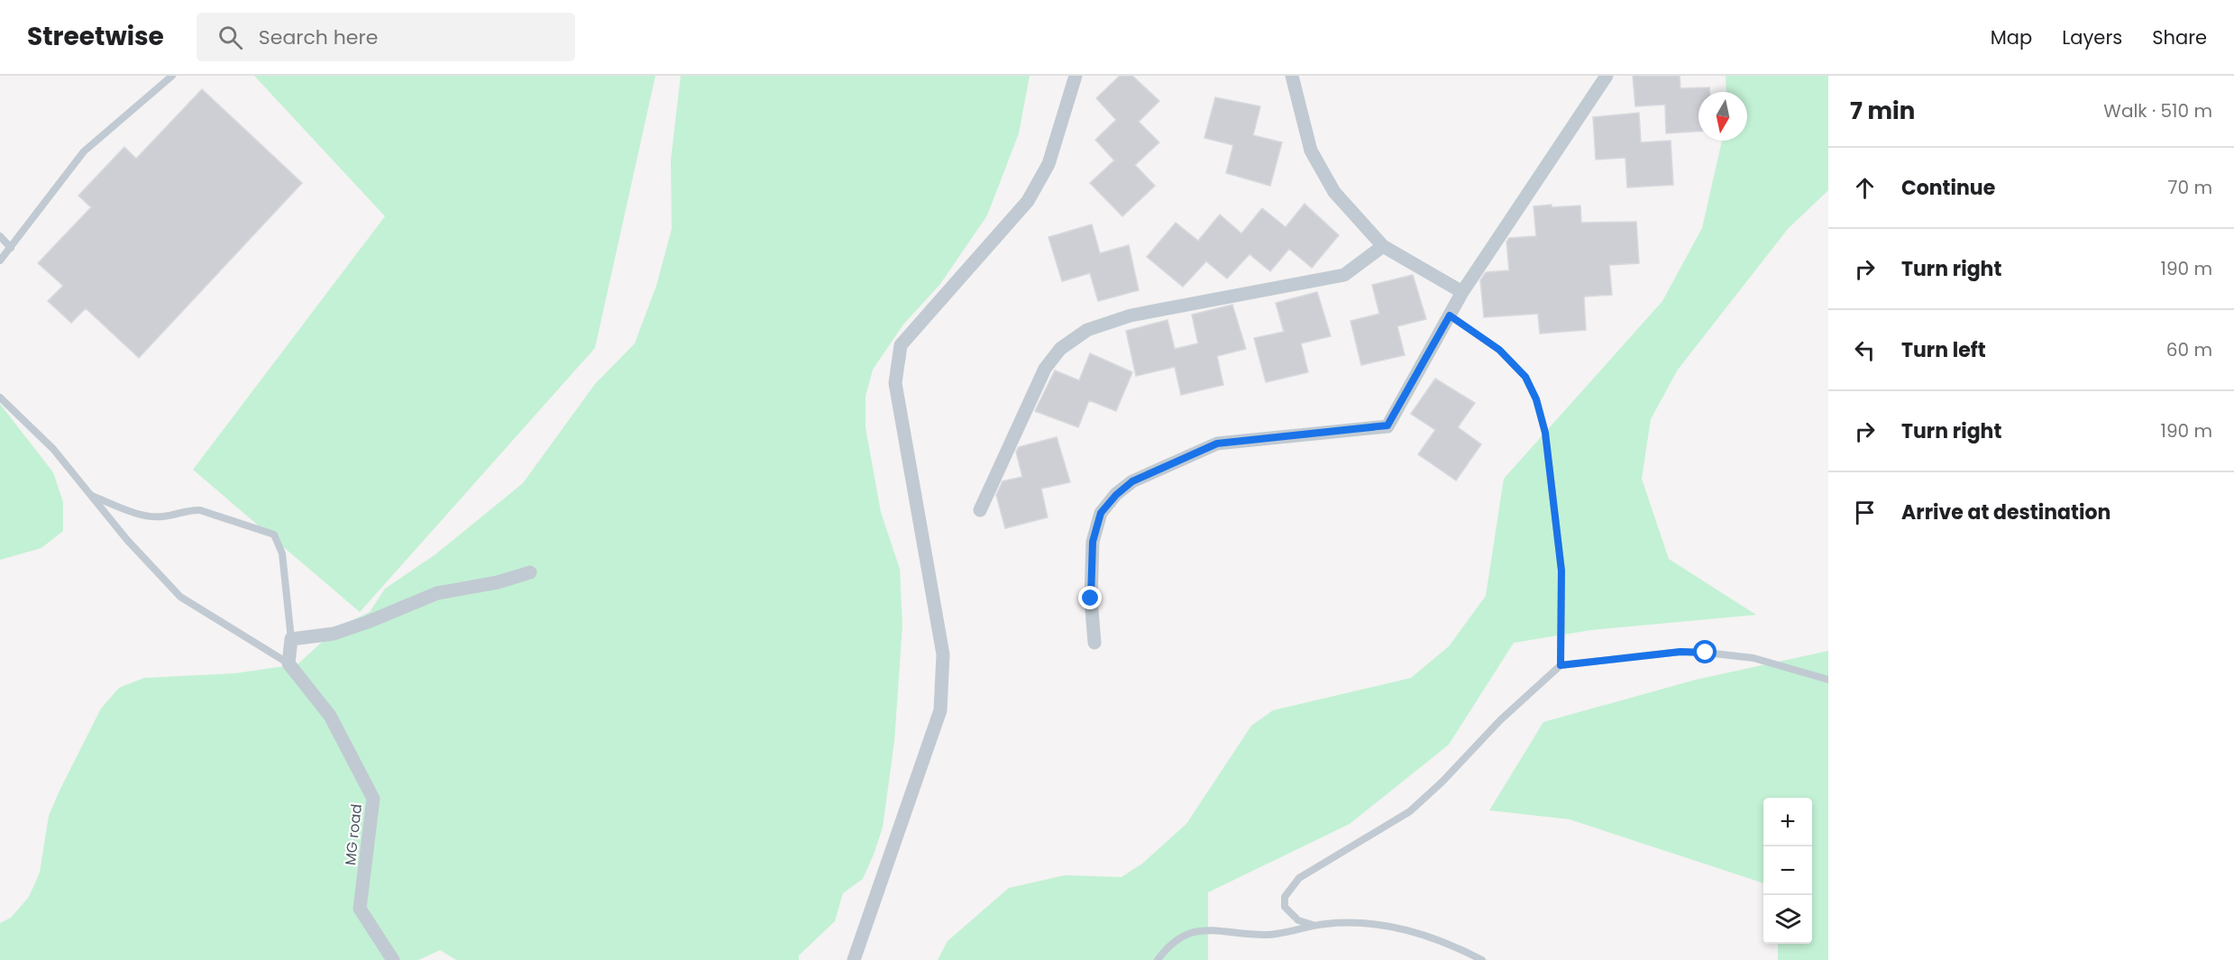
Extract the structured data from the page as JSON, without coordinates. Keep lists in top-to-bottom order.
{
  "streets": {
    "street": ["MG road"]
  },
  "north": "bottom",
  "page": {
    "header": "Streetwise",
    "search": "Search here",
    "nav": ["Map", "Layers", "Share"],
    "heading": ["7 min", "Walk · 510 m"],
    "list": [
      ["Continue", "70 m"],
      ["Turn right", "190 m"],
      ["Turn left", "60 m"],
      ["Turn right", "190 m"],
      "Arrive at destination"
    ],
    "map_buttons": ["+", "−"]
  }
}
